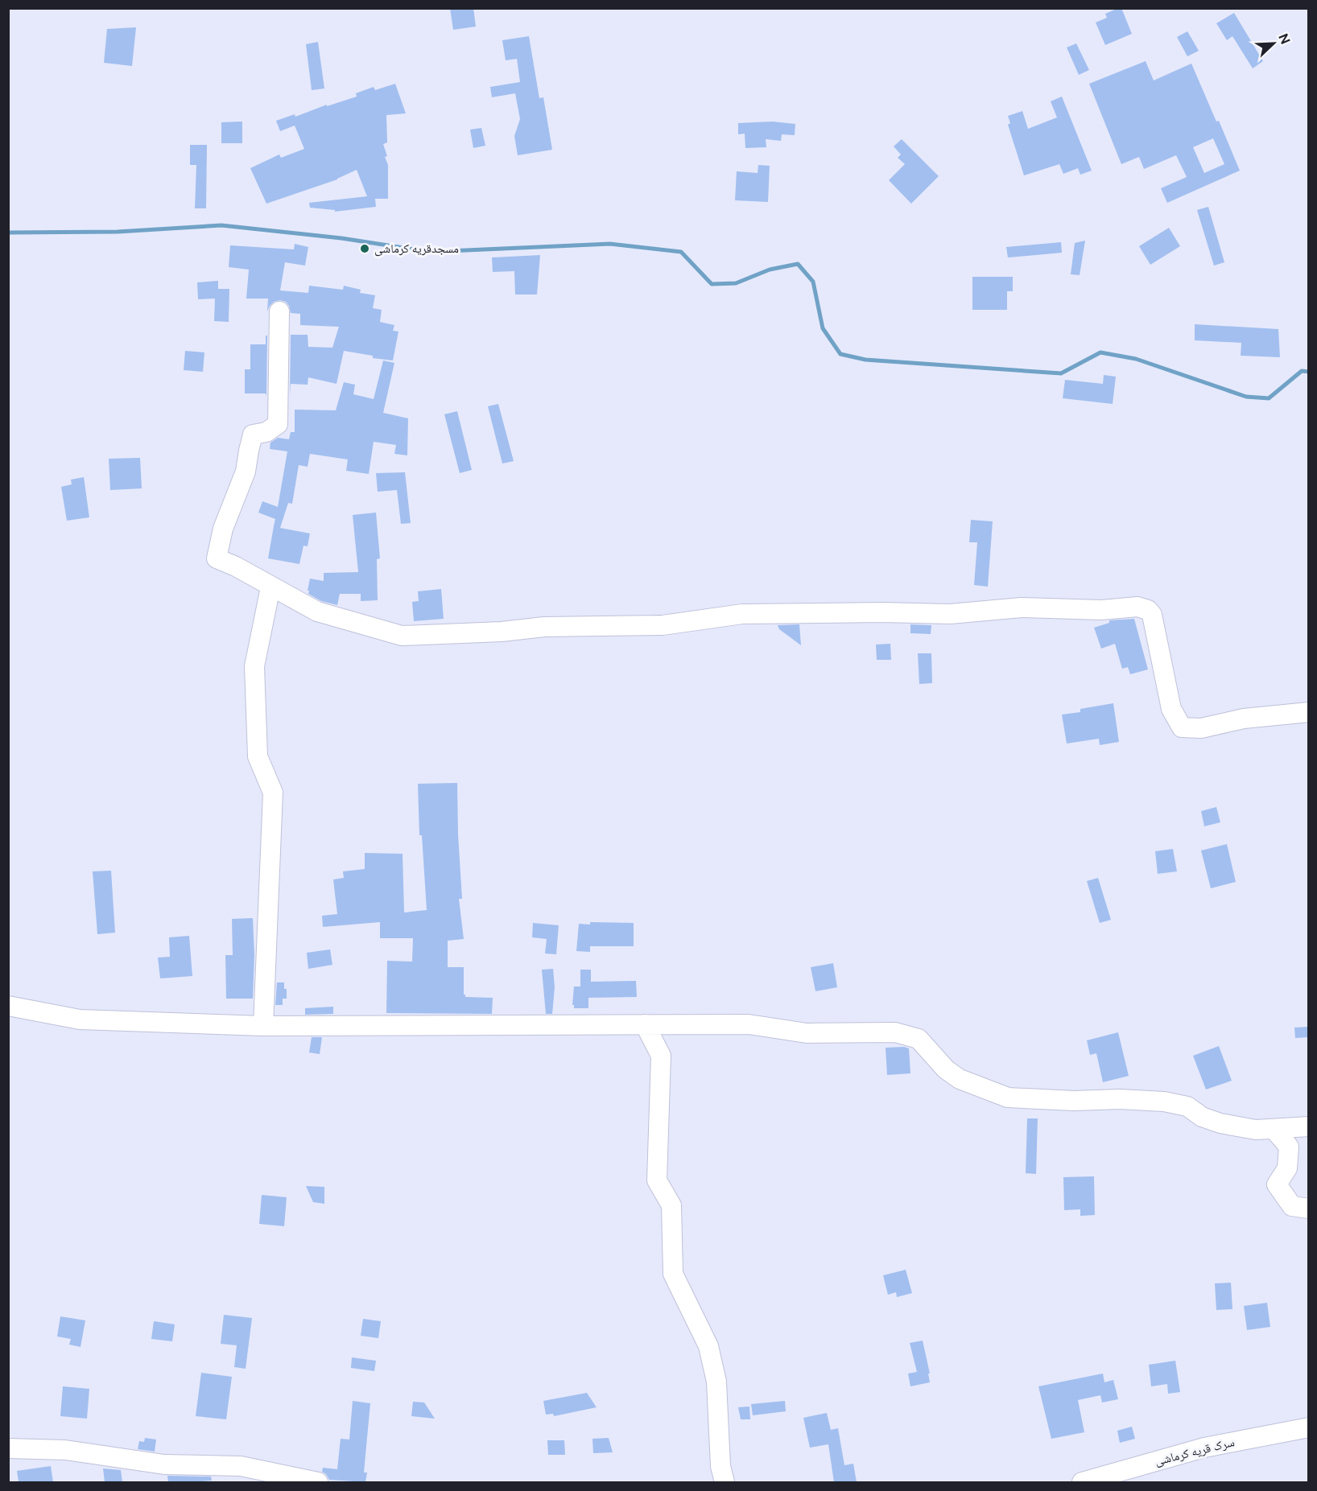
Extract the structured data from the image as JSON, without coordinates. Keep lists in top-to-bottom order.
{
  "streets": {
    "street": ["سرک قریه کرماشی"]
  },
  "places": ["مسجدقریه کرماشی"],
  "north": "top right"
}
